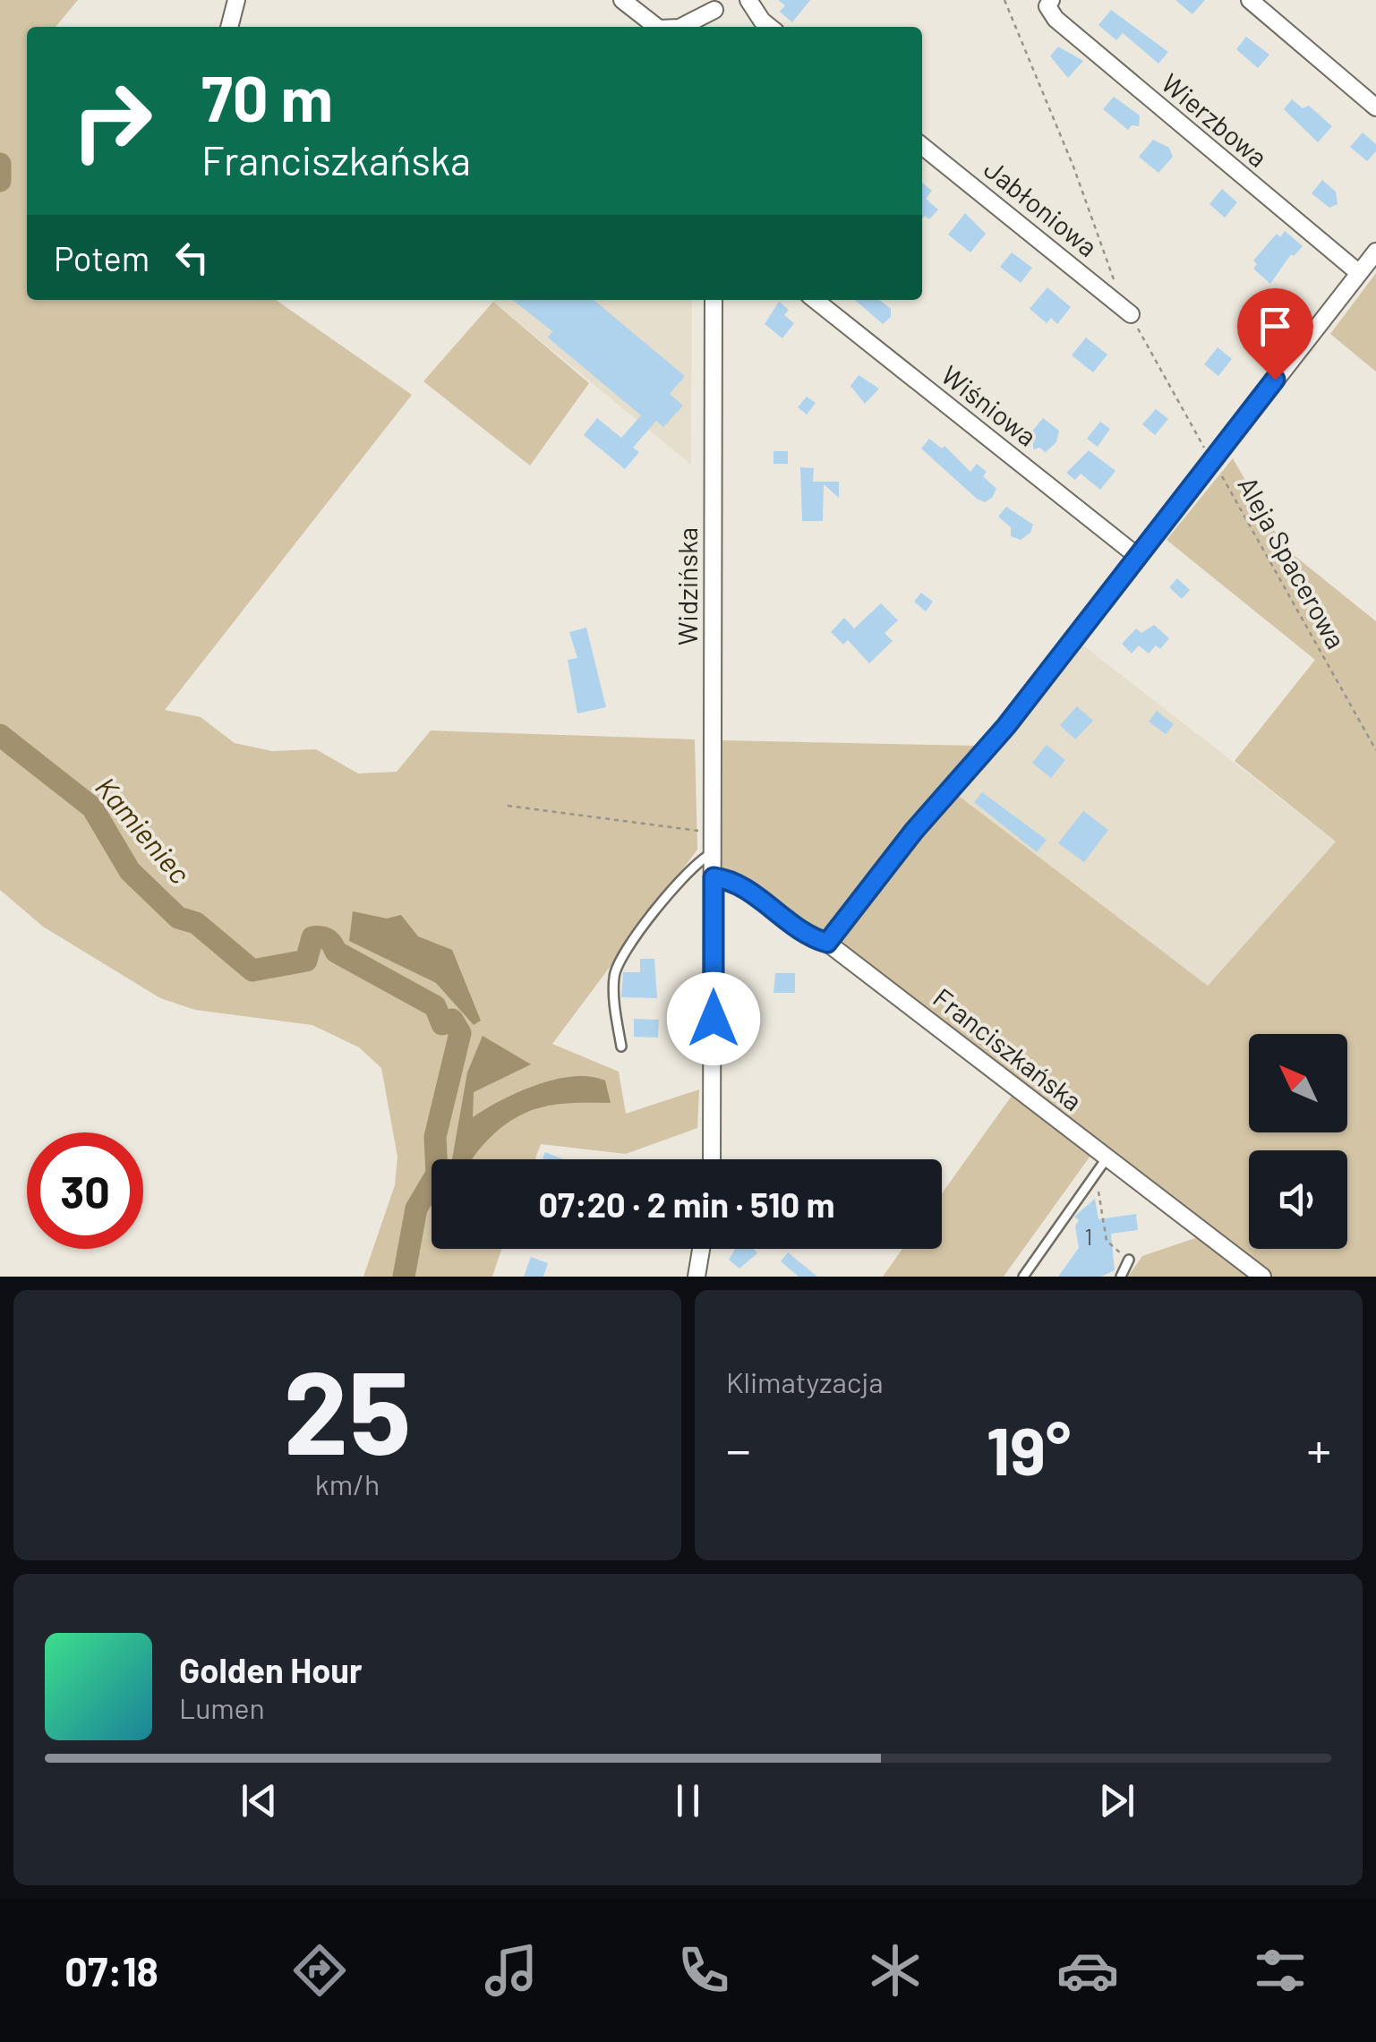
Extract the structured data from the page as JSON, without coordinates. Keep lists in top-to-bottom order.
{
  "streets": {
    "street": [
      "Wierzbowa",
      "Jabłoniowa",
      "Wiśniowa",
      "Widzińska",
      "Franciszkańska"
    ],
    "path": ["Aleja Spacerowa"]
  },
  "crossings": [
    ["Jabłoniowa", "Aleja Spacerowa"],
    ["Widzińska", "Franciszkańska"]
  ],
  "water": ["Kamieniec"],
  "house_numbers": ["1"],
  "north": "top left",
  "page": {
    "turn": ["70 m", "Franciszkańska"],
    "then": "Potem",
    "limit": "30",
    "trip": "07:20 · 2 min · 510 m",
    "tile": [
      ["25", "km/h"],
      "Klimatyzacja"
    ],
    "heat": ["−", "19°", "+"],
    "song": ["Golden Hour", "Lumen"],
    "tabs": "07:18"
  }
}
